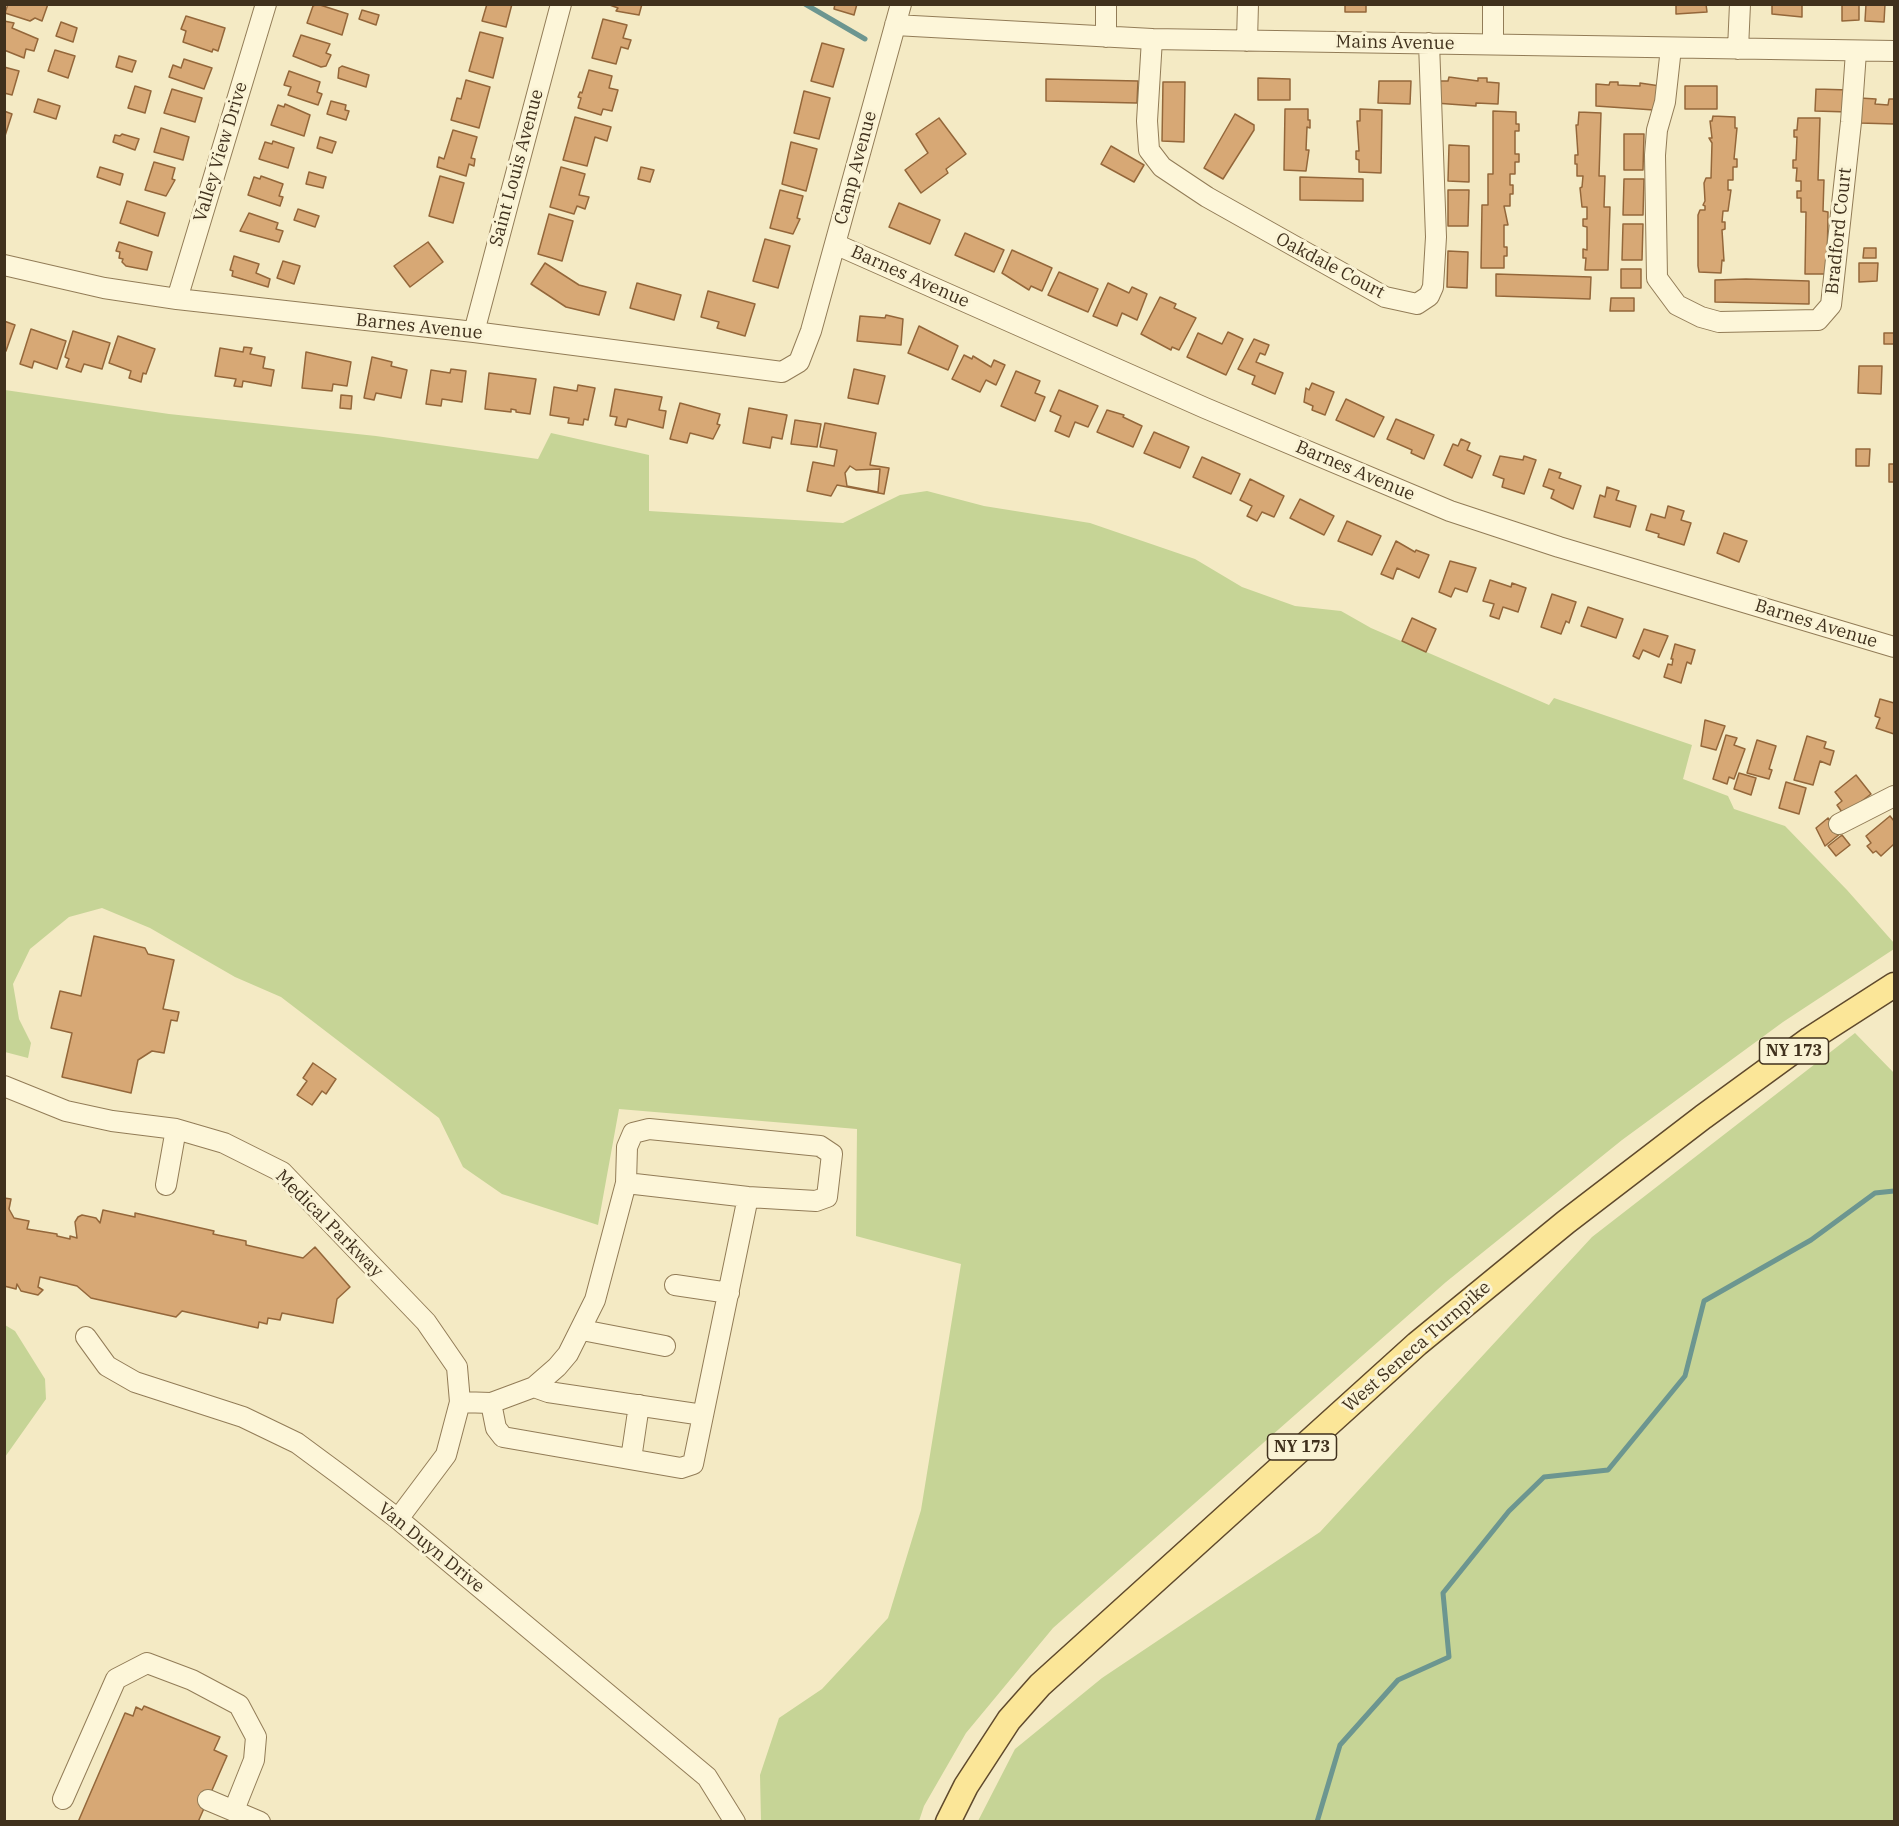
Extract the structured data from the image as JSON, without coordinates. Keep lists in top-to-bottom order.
{
  "streets": {
    "main road": ["NY 173", "West Seneca Turnpike"],
    "street": [
      "Mains Avenue",
      "Valley View Drive",
      "Saint Louis Avenue",
      "Camp Avenue",
      "Bradford Court",
      "Oakdale Court",
      "Barnes Avenue",
      "Medical Parkway",
      "Van Duyn Drive"
    ]
  },
  "crossings": [
    ["Mains Avenue", "Camp Avenue"],
    ["Mains Avenue", "Bradford Court"],
    ["Mains Avenue", "Oakdale Court"],
    ["Valley View Drive", "Barnes Avenue"],
    ["Saint Louis Avenue", "Barnes Avenue"],
    ["Camp Avenue", "Barnes Avenue"],
    ["Medical Parkway", "Van Duyn Drive"]
  ]
}
